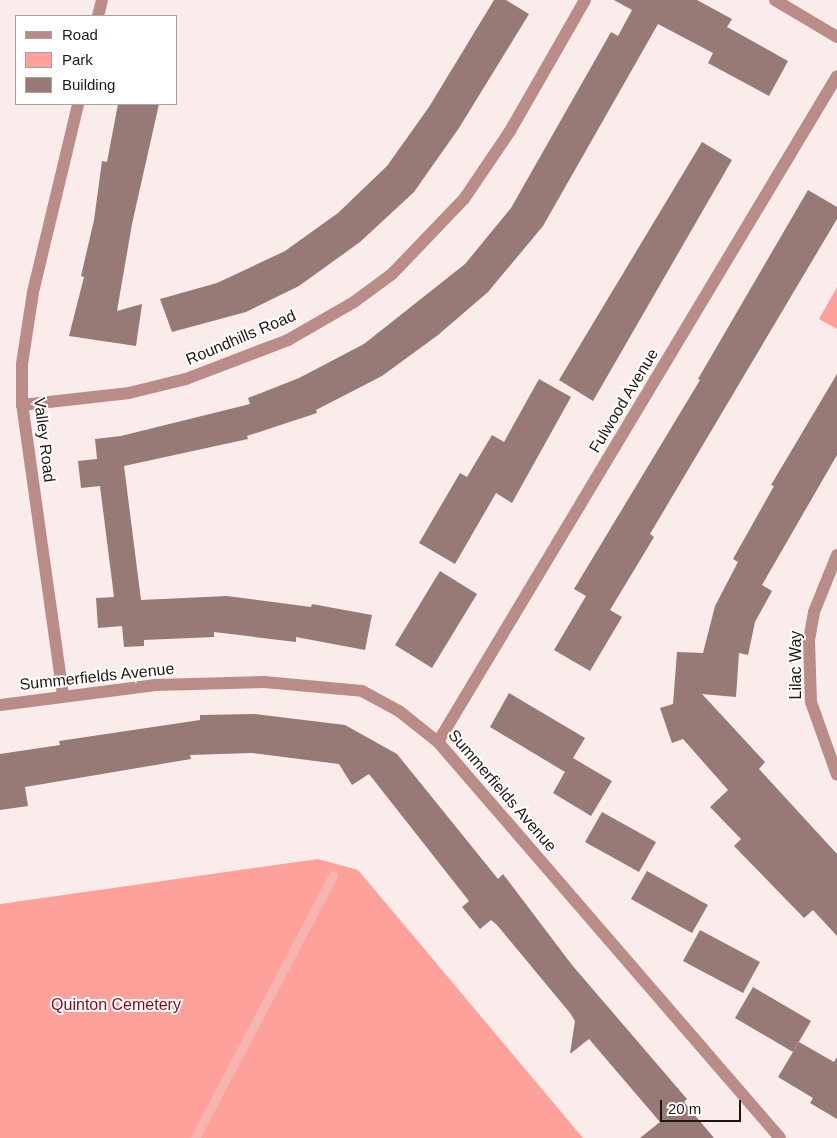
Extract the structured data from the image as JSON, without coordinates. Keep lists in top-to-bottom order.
{
  "streets": {
    "street": [
      "Roundhills Road",
      "Fulwood Avenue",
      "Valley Road",
      "Lilac Way",
      "Summerfields Avenue"
    ]
  },
  "crossings": [
    ["Roundhills Road", "Valley Road"],
    ["Fulwood Avenue", "Summerfields Avenue"],
    ["Valley Road", "Summerfields Avenue"]
  ],
  "parks": ["Quinton Cemetery"],
  "legend": ["Road", "Park", "Building"],
  "scale_bar": "20 m"
}
